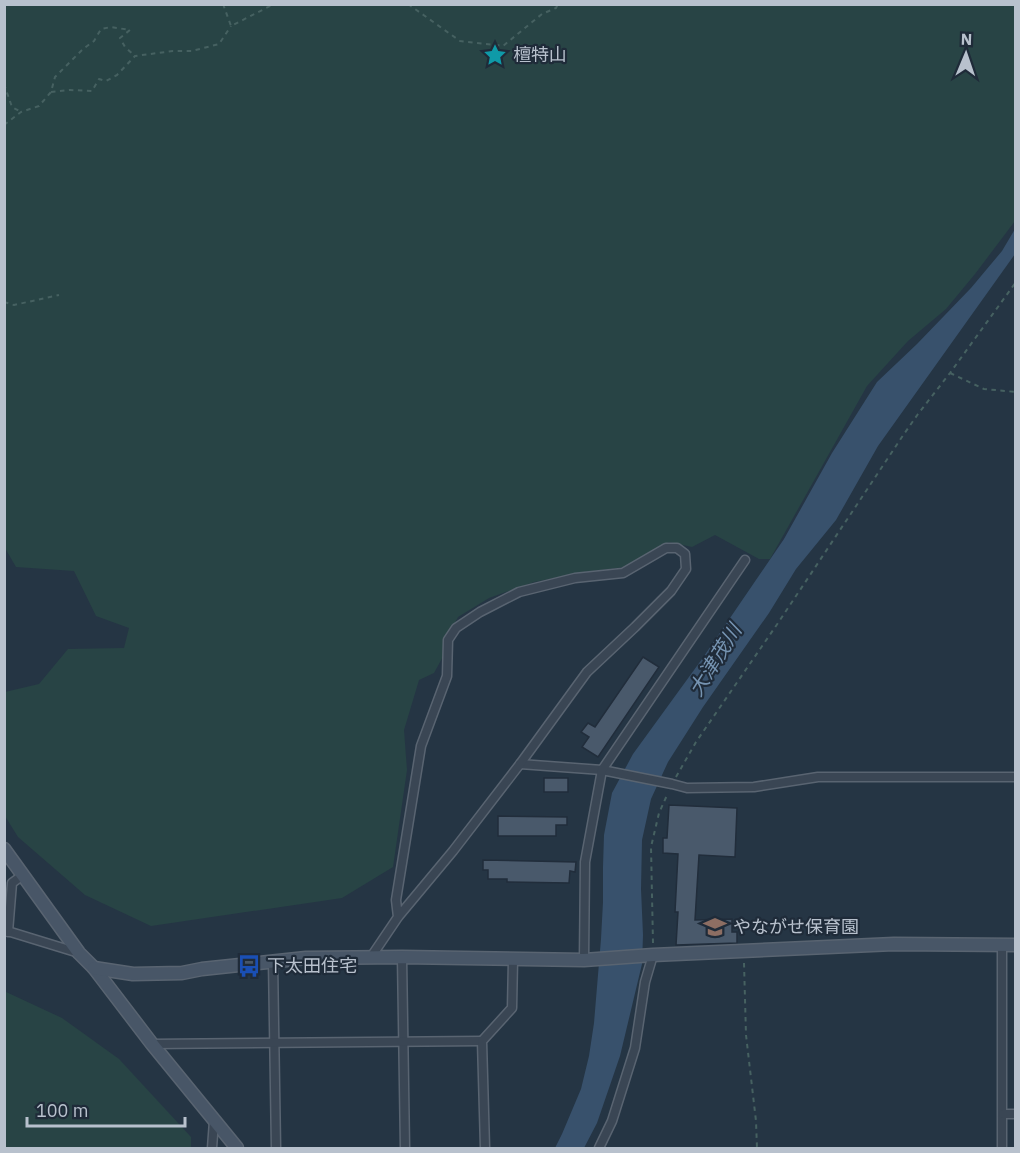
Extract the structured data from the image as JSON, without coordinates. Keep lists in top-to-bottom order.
{
  "water": ["大津茂川"],
  "places": {
    "place": ["檀特山"],
    "school or university": ["やながせ保育園"],
    "bus stop": ["下太田住宅"]
  },
  "scale_bar": "100 m",
  "north": "top"
}
